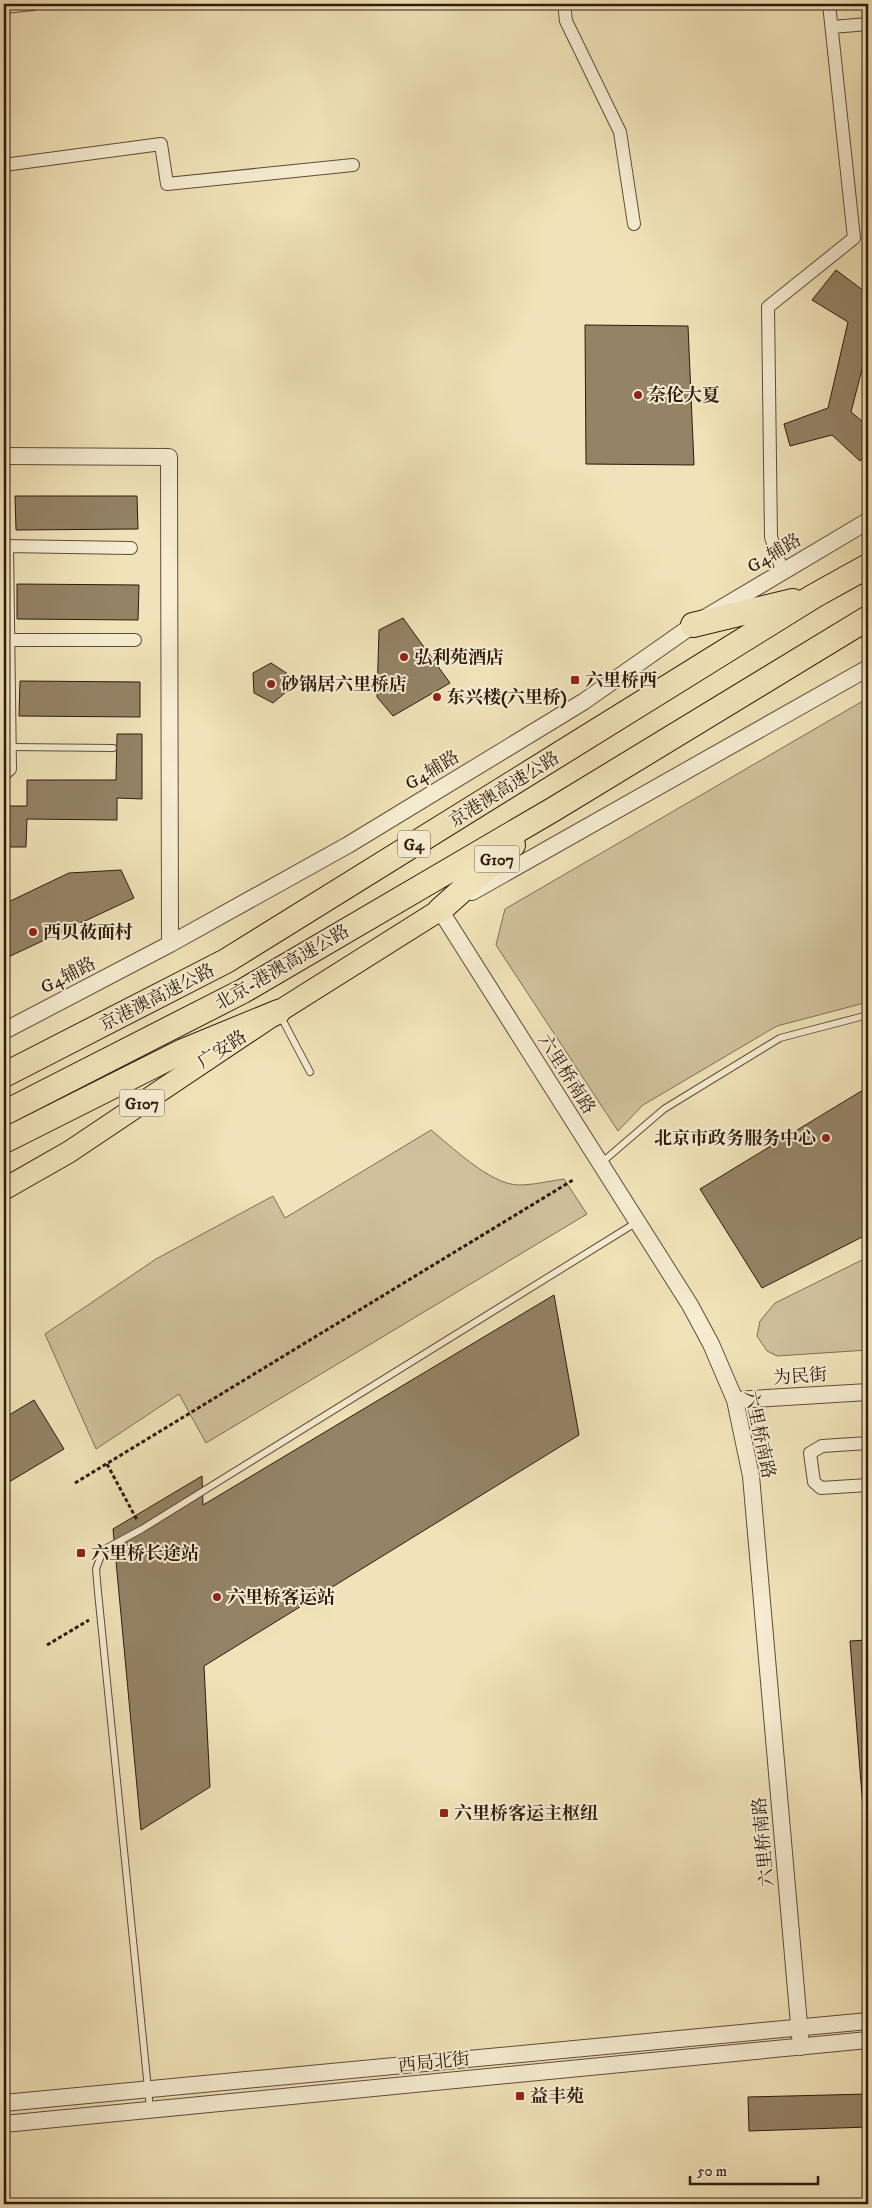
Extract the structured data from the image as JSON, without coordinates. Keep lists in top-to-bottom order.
{
  "streets": {
    "highway": [
      "京港澳高速公路",
      "G4",
      "G107",
      "北京-港澳高速公路",
      "广安路"
    ],
    "street": [
      "G4辅路",
      "六里桥南路",
      "为民街",
      "西局北街"
    ]
  },
  "crossings": [
    ["G4", "G107"],
    ["G4", "北京-港澳高速公路"],
    ["G107", "北京-港澳高速公路"],
    ["G107", "广安路"],
    ["G107", "六里桥南路"],
    ["广安路", "六里桥南路"],
    ["六里桥南路", "为民街"],
    ["六里桥南路", "西局北街"]
  ],
  "places": {
    "other": [
      "奈伦大夏",
      "弘利苑酒店",
      "砂锅居六里桥店",
      "东兴楼(六里桥)",
      "西贝莜面村",
      "北京市政务服务中心",
      "六里桥客运站"
    ],
    "transit": [
      "六里桥西",
      "六里桥长途站",
      "六里桥客运主枢纽",
      "益丰苑"
    ]
  },
  "scale_bar": "50 m"
}
